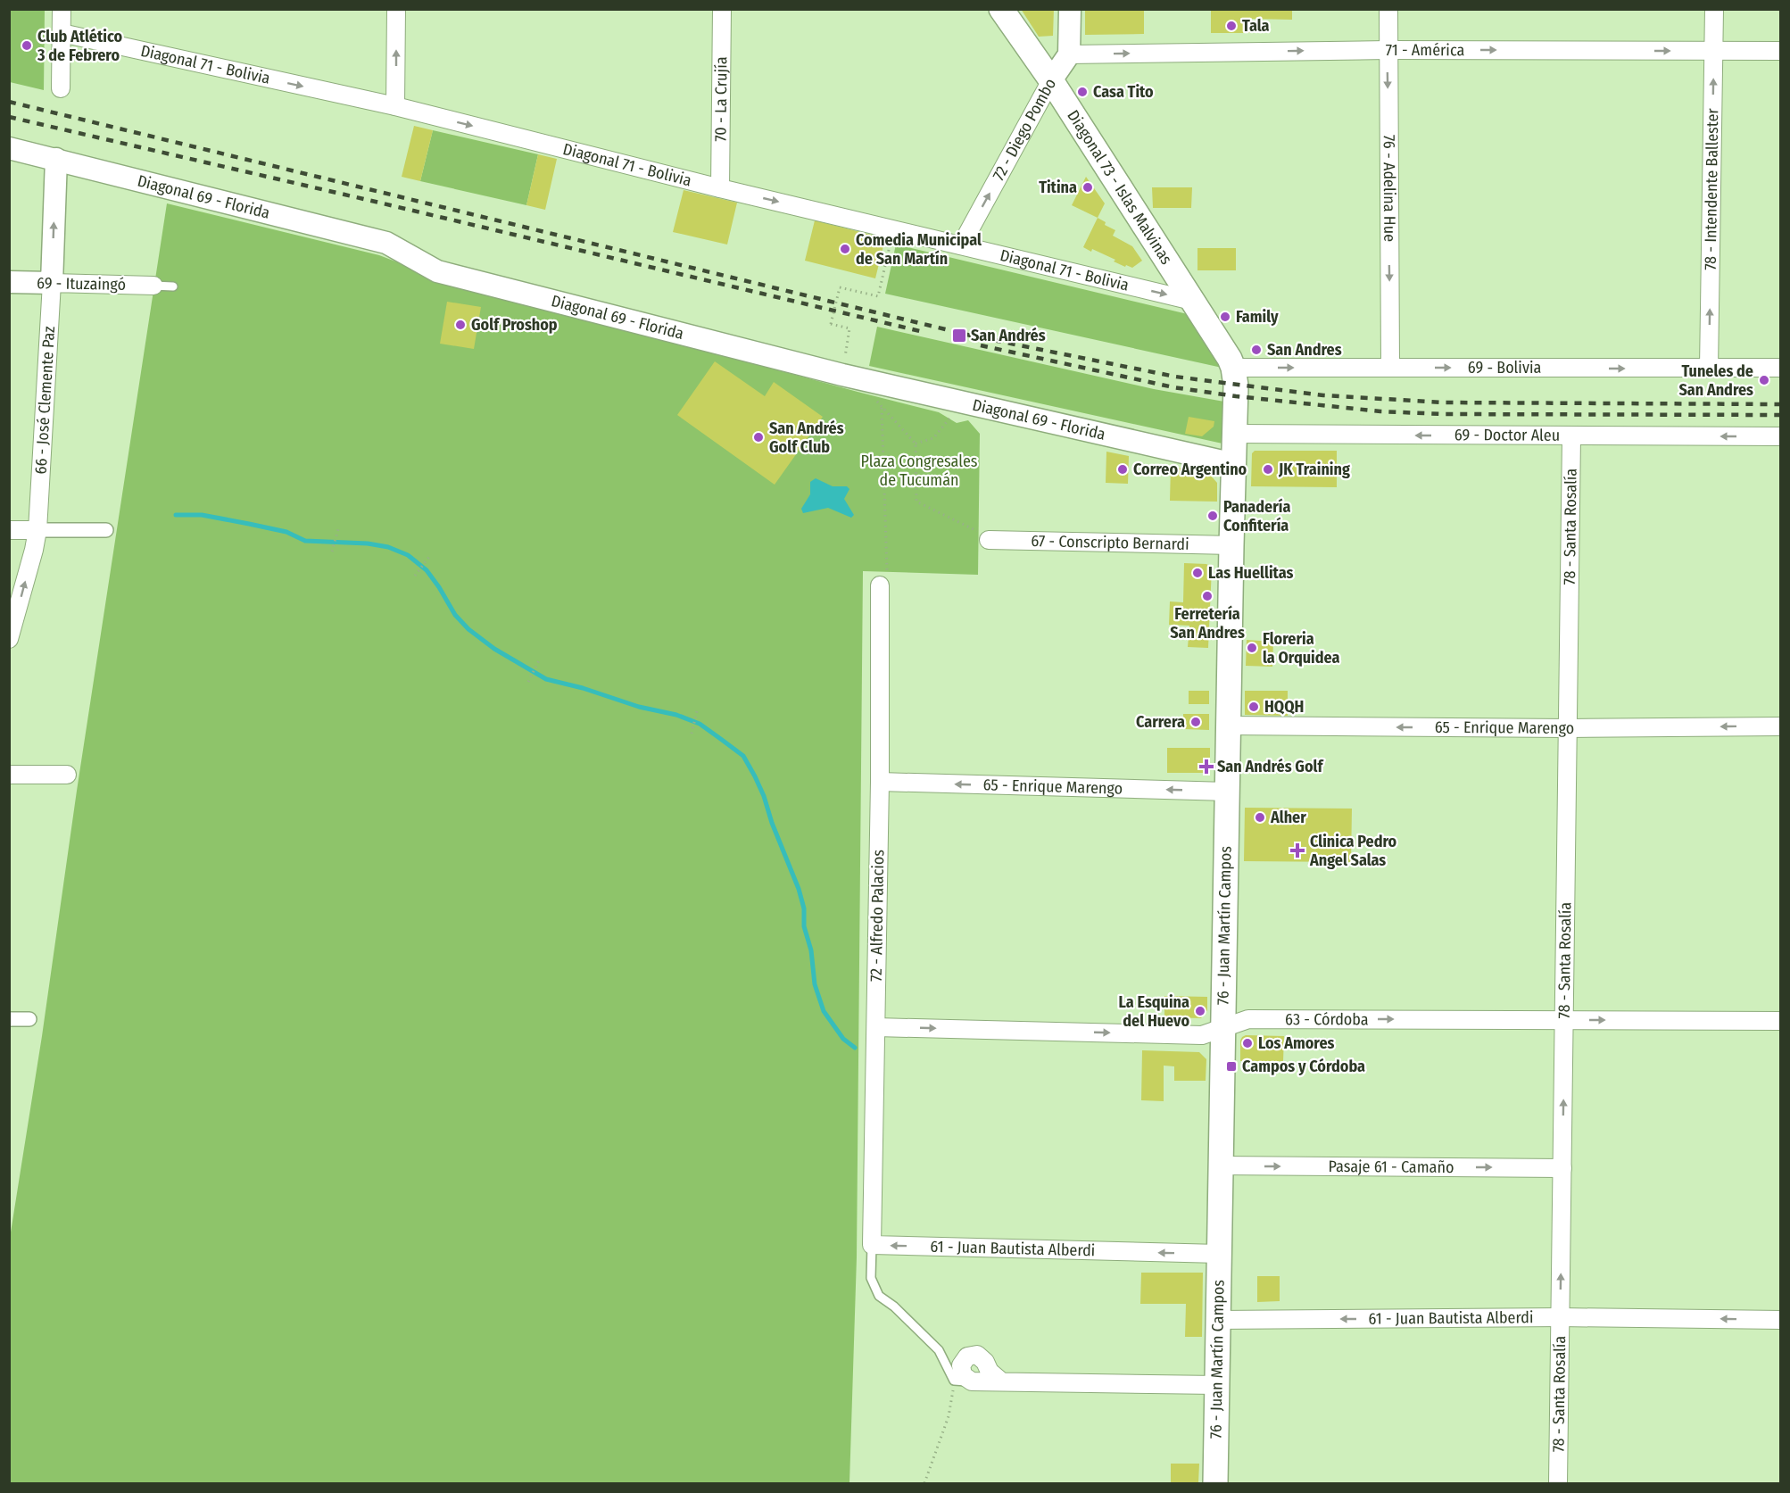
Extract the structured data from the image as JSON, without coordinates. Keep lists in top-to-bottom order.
{
  "streets": {
    "main road": ["Diagonal 73 - Islas Malvinas", "76 - Juan Martín Campos"],
    "street": [
      "71 - América",
      "Diagonal 71 - Bolivia",
      "70 - La Crujía",
      "72 - Diego Pombo",
      "76 - Adelina Hue",
      "78 - Intendente Ballester",
      "Diagonal 69 - Florida",
      "69 - Ituzaingó",
      "69 - Bolivia",
      "66 - José Clemente Paz",
      "69 - Doctor Aleu",
      "78 - Santa Rosalía",
      "67 - Conscripto Bernardi",
      "65 - Enrique Marengo",
      "72 - Alfredo Palacios",
      "63 - Córdoba",
      "Pasaje 61 - Camaño",
      "61 - Juan Bautista Alberdi"
    ]
  },
  "crossings": [
    ["71 - América", "72 - Diego Pombo"],
    ["71 - América", "76 - Adelina Hue"],
    ["71 - América", "78 - Intendente Ballester"],
    ["Diagonal 71 - Bolivia", "70 - La Crujía"],
    ["Diagonal 71 - Bolivia", "72 - Diego Pombo"],
    ["Diagonal 71 - Bolivia", "Diagonal 73 - Islas Malvinas"],
    ["72 - Diego Pombo", "Diagonal 73 - Islas Malvinas"],
    ["Diagonal 73 - Islas Malvinas", "69 - Bolivia"],
    ["Diagonal 73 - Islas Malvinas", "76 - Juan Martín Campos"],
    ["76 - Adelina Hue", "69 - Bolivia"],
    ["78 - Intendente Ballester", "69 - Bolivia"],
    ["Diagonal 69 - Florida", "66 - José Clemente Paz"],
    ["Diagonal 69 - Florida", "76 - Juan Martín Campos"],
    ["69 - Ituzaingó", "66 - José Clemente Paz"],
    ["69 - Bolivia", "76 - Juan Martín Campos"],
    ["69 - Doctor Aleu", "78 - Santa Rosalía"],
    ["69 - Doctor Aleu", "76 - Juan Martín Campos"],
    ["78 - Santa Rosalía", "65 - Enrique Marengo"],
    ["78 - Santa Rosalía", "63 - Córdoba"],
    ["78 - Santa Rosalía", "Pasaje 61 - Camaño"],
    ["78 - Santa Rosalía", "61 - Juan Bautista Alberdi"],
    ["67 - Conscripto Bernardi", "76 - Juan Martín Campos"],
    ["65 - Enrique Marengo", "72 - Alfredo Palacios"],
    ["65 - Enrique Marengo", "76 - Juan Martín Campos"],
    ["72 - Alfredo Palacios", "63 - Córdoba"],
    ["72 - Alfredo Palacios", "61 - Juan Bautista Alberdi"],
    ["76 - Juan Martín Campos", "63 - Córdoba"],
    ["76 - Juan Martín Campos", "Pasaje 61 - Camaño"],
    ["76 - Juan Martín Campos", "61 - Juan Bautista Alberdi"]
  ],
  "one_way": [
    "71 - América",
    "Diagonal 71 - Bolivia",
    "72 - Diego Pombo",
    "76 - Adelina Hue",
    "78 - Intendente Ballester",
    "69 - Bolivia",
    "66 - José Clemente Paz",
    "69 - Doctor Aleu",
    "65 - Enrique Marengo",
    "63 - Córdoba",
    "Pasaje 61 - Camaño",
    "61 - Juan Bautista Alberdi"
  ],
  "parks": ["Plaza Congresales de Tucumán"],
  "places": {
    "other": [
      "Tala",
      "Club Atlético 3 de Febrero",
      "Casa Tito",
      "Titina",
      "Comedia Municipal de San Martín",
      "Family",
      "Golf Proshop",
      "San Andres",
      "Tuneles de San Andres",
      "San Andrés Golf Club",
      "Correo Argentino",
      "JK Training",
      "Panadería Confitería",
      "Las Huellitas",
      "Ferretería San Andres",
      "Floreria la Orquidea",
      "HQQH",
      "Carrera",
      "Alher",
      "La Esquina del Huevo",
      "Los Amores"
    ],
    "transit": ["San Andrés", "Campos y Córdoba"],
    "health": ["San Andrés Golf", "Clinica Pedro Angel Salas"]
  }
}
